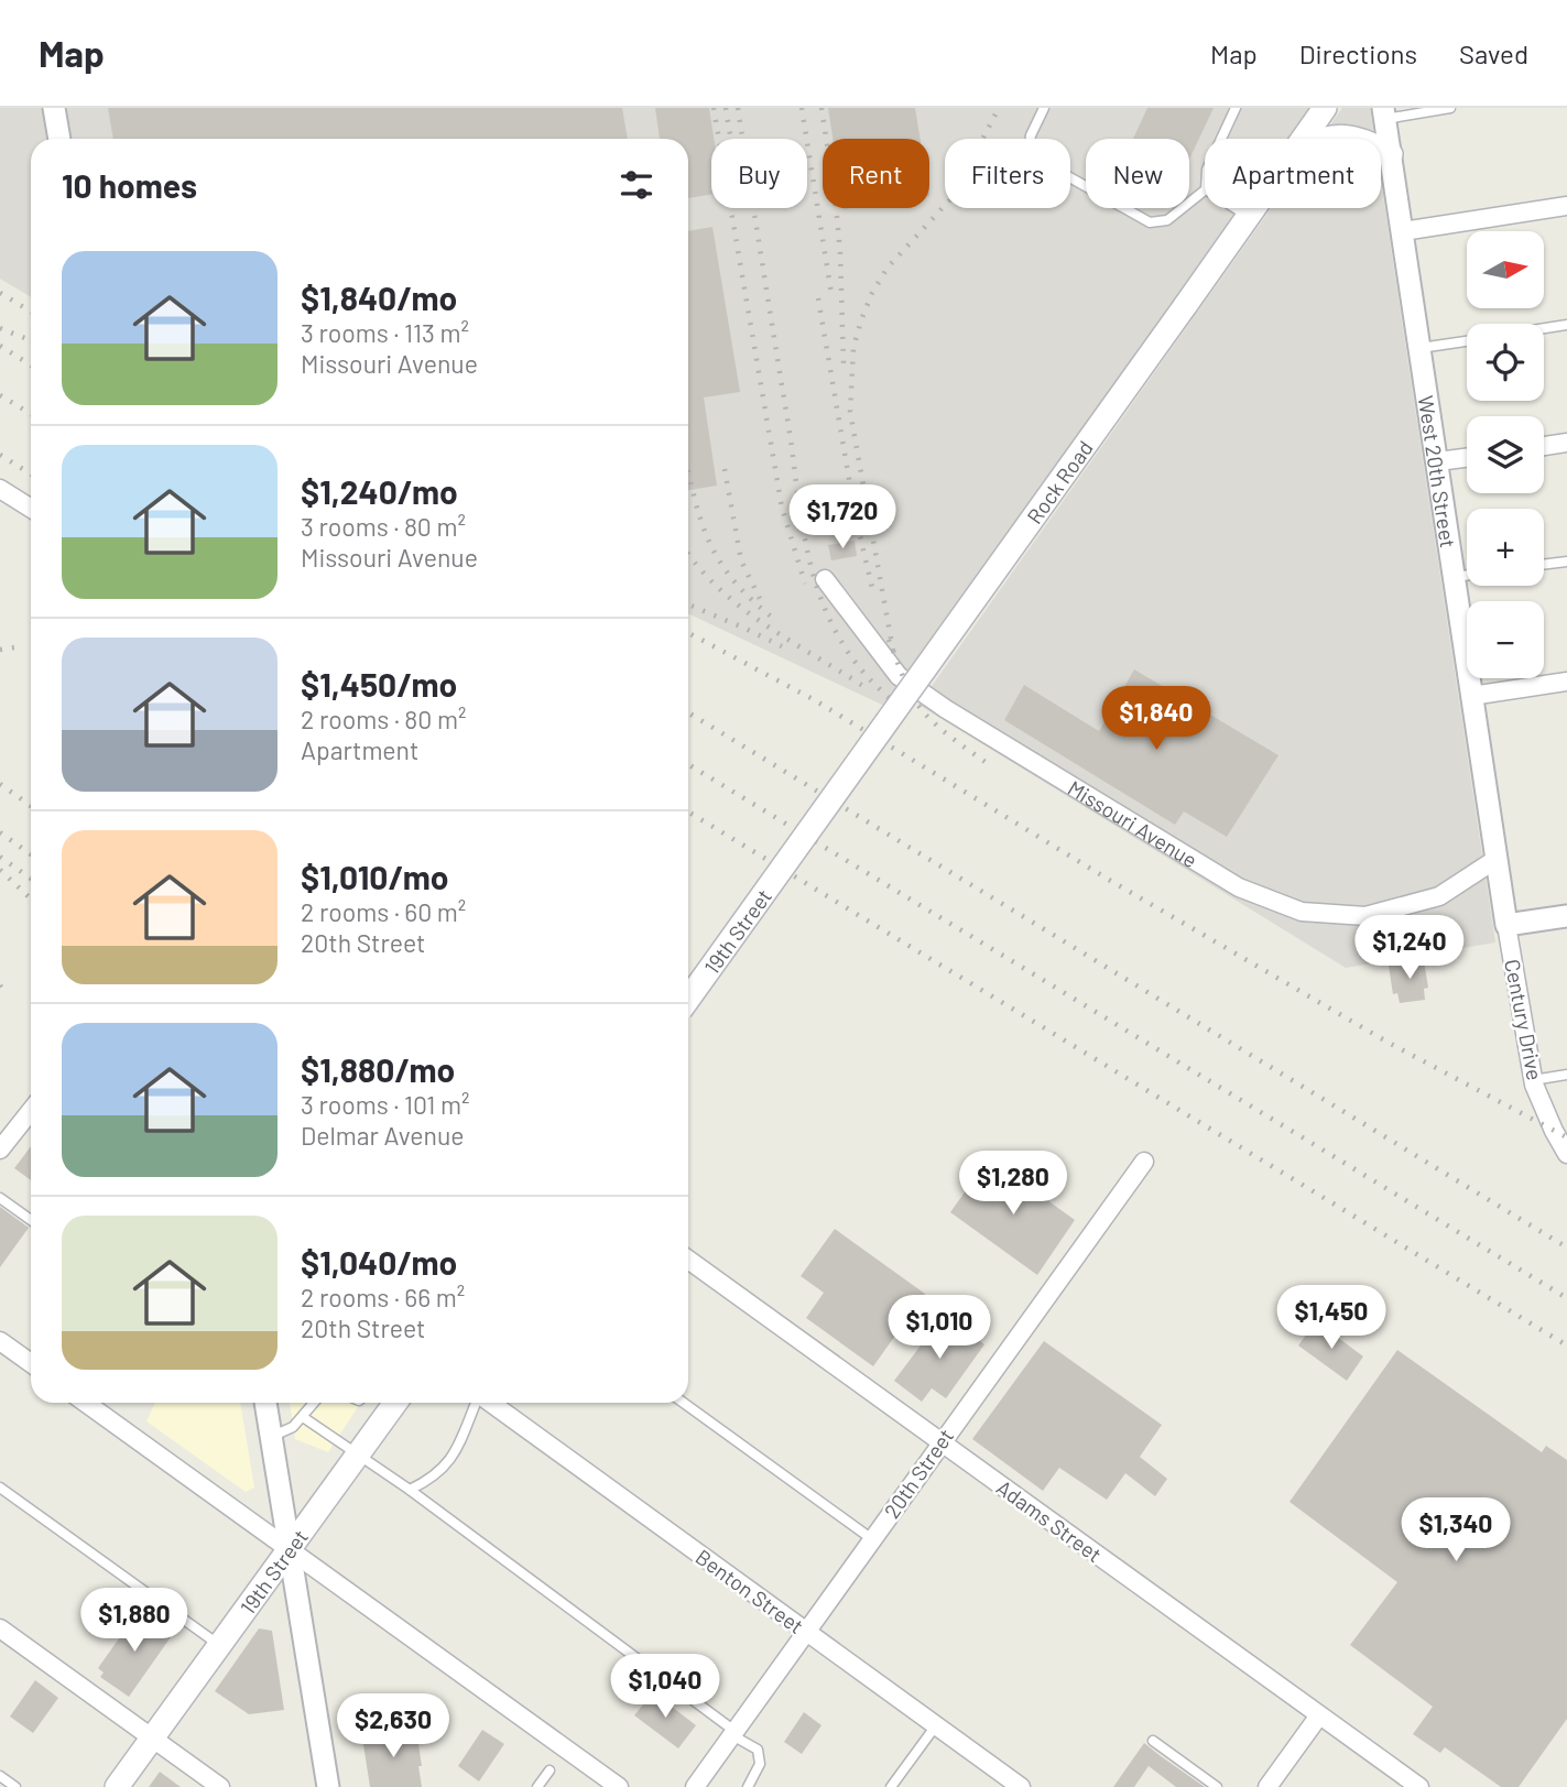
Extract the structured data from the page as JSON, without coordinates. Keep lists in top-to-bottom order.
{
  "streets": {
    "main road": ["Rock Road", "19th Street"],
    "street": [
      "West 20th Street",
      "Missouri Avenue",
      "Century Drive",
      "20th Street",
      "Adams Street",
      "Benton Street"
    ]
  },
  "crossings": [
    ["West 20th Street", "Missouri Avenue"],
    ["West 20th Street", "Century Drive"],
    ["Rock Road", "19th Street"],
    ["20th Street", "Adams Street"],
    ["20th Street", "Benton Street"]
  ],
  "north": "right",
  "page": {
    "header": "Map",
    "nav": ["Map", "Directions", "Saved"],
    "chip": [
      "Buy",
      "Rent",
      "Filters",
      "New",
      "Apartment"
    ],
    "heading": "10 homes",
    "map_buttons": ["+", "−"],
    "list": [
      {
        "name": "$1,840/mo",
        "note": "3 rooms · 113 m² · Missouri Avenue"
      },
      {
        "name": "$1,240/mo",
        "note": "3 rooms · 80 m² · Missouri Avenue"
      },
      {
        "name": "$1,450/mo",
        "note": "2 rooms · 80 m² · Apartment"
      },
      {
        "name": "$1,010/mo",
        "note": "2 rooms · 60 m² · 20th Street"
      },
      {
        "name": "$1,880/mo",
        "note": "3 rooms · 101 m² · Delmar Avenue"
      },
      {
        "name": "$1,040/mo",
        "note": "2 rooms · 66 m² · 20th Street"
      }
    ],
    "price": [
      "$1,720",
      "$1,840",
      "$1,240",
      "$1,280",
      "$1,450",
      "$1,010",
      "$1,340",
      "$1,880",
      "$1,040",
      "$2,630"
    ]
  }
}
